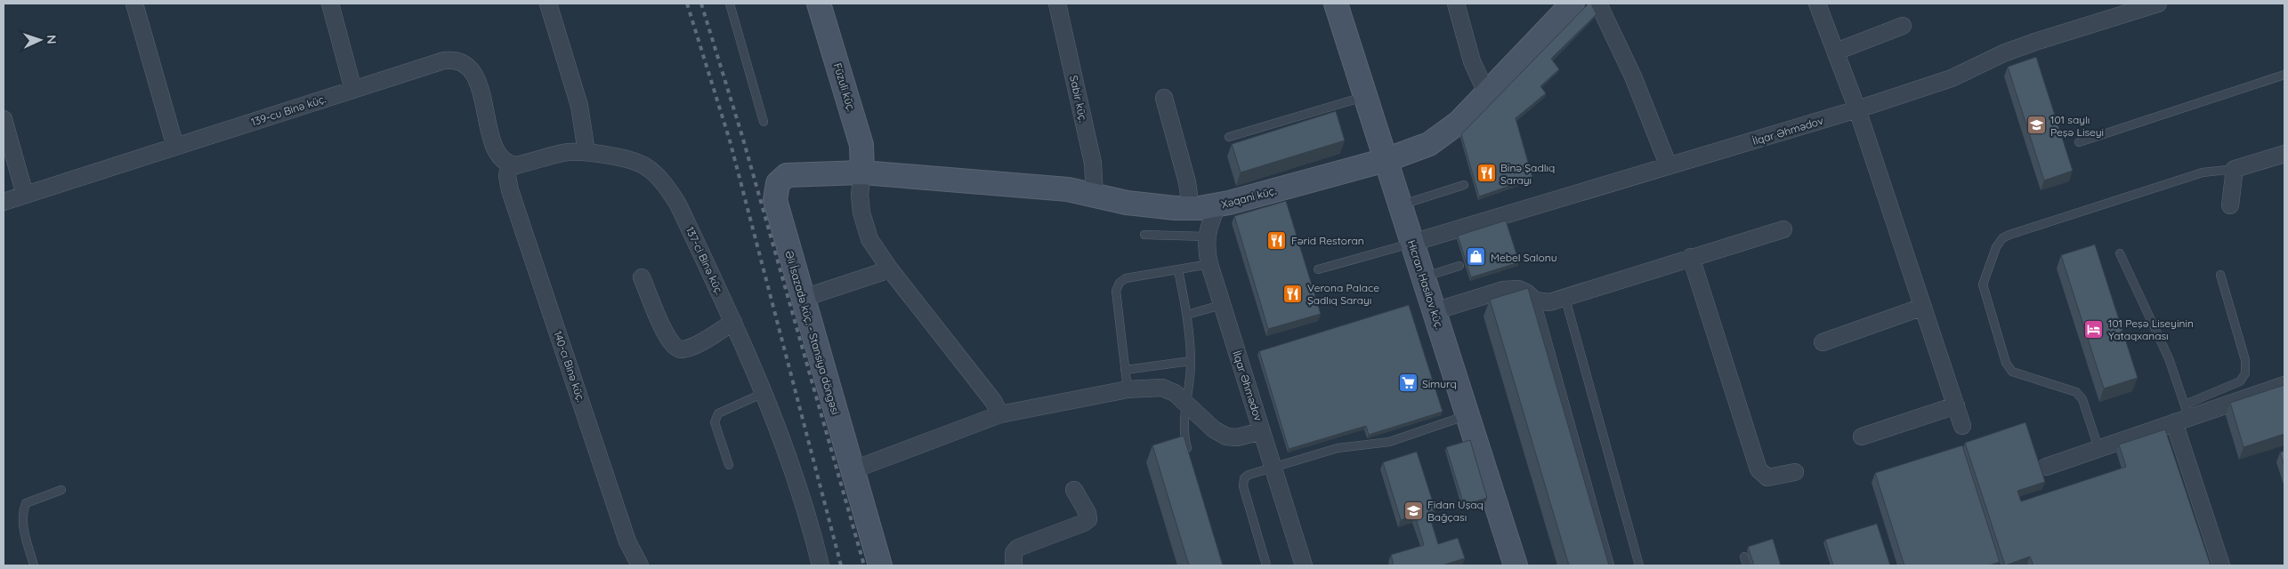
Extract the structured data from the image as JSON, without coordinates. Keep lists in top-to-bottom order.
{
  "streets": {
    "street": [
      "Füzuli küç.",
      "Sabir küç.",
      "139-cu Binə küç.",
      "İlqar Əhmədov",
      "Xəqani küç.",
      "137-ci Binə küç.",
      "Hicran Hasilov küç.",
      "Əli İsazadə küç. - Stansiya döngəsi",
      "140-cı Binə küç."
    ]
  },
  "crossings": [
    ["Füzuli küç.", "Xəqani küç."],
    ["Füzuli küç.", "Əli İsazadə küç. - Stansiya döngəsi"],
    ["Sabir küç.", "Xəqani küç."],
    ["139-cu Binə küç.", "137-ci Binə küç."],
    ["139-cu Binə küç.", "140-cı Binə küç."],
    ["İlqar Əhmədov", "Xəqani küç."],
    ["İlqar Əhmədov", "Hicran Hasilov küç."],
    ["Xəqani küç.", "Hicran Hasilov küç."],
    ["Xəqani küç.", "Əli İsazadə küç. - Stansiya döngəsi"],
    ["137-ci Binə küç.", "140-cı Binə küç."]
  ],
  "places": {
    "school or university": ["101 saylı Peşə Liseyi", "Fidan Uşaq Bağçası"],
    "restaurant": ["Binə Şadlıq Sarayı", "Fərid Restoran", "Verona Palace Şadlıq Sarayı"],
    "shop": ["Mebel Salonu"],
    "hotel": ["101 Peşə Liseyinin Yataqxanası"],
    "supermarket": ["Simurq"]
  },
  "north": "right"
}
